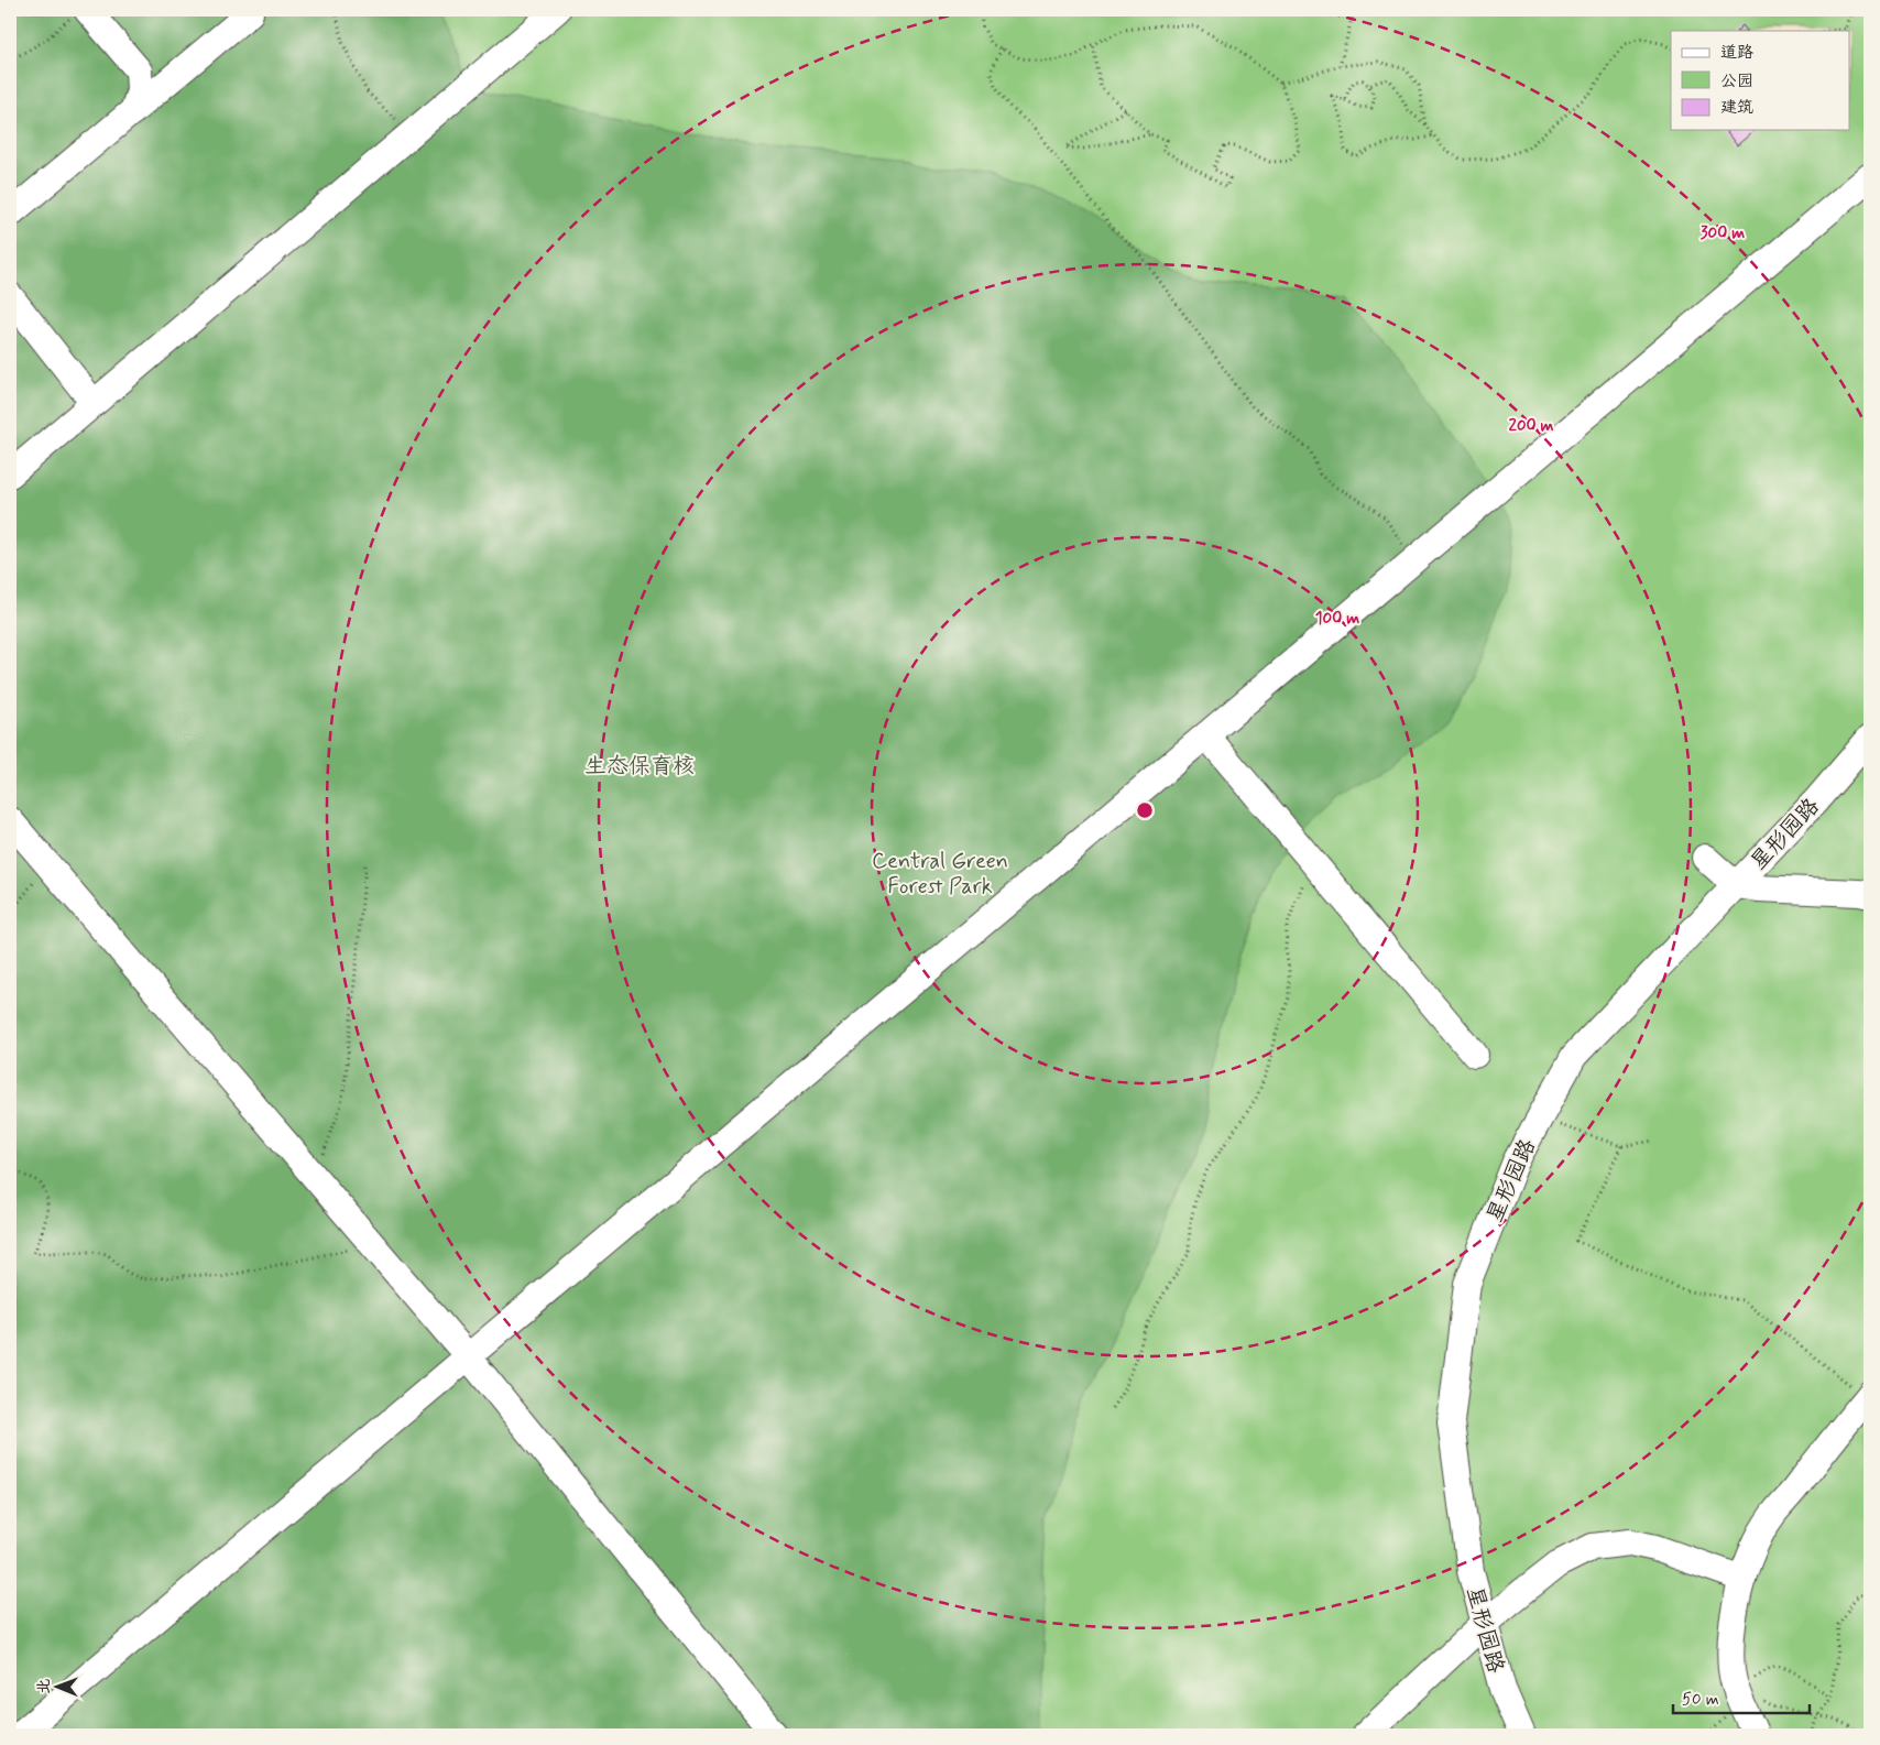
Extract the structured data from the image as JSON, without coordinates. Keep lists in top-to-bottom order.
{
  "streets": {
    "street": ["星形园路"]
  },
  "parks": ["生态保育核", "Central Green Forest Park"],
  "legend": ["道路", "公园", "建筑"],
  "scale_bar": "50 m",
  "north": "left",
  "rings": ["300 m", "200 m", "100 m"]
}
